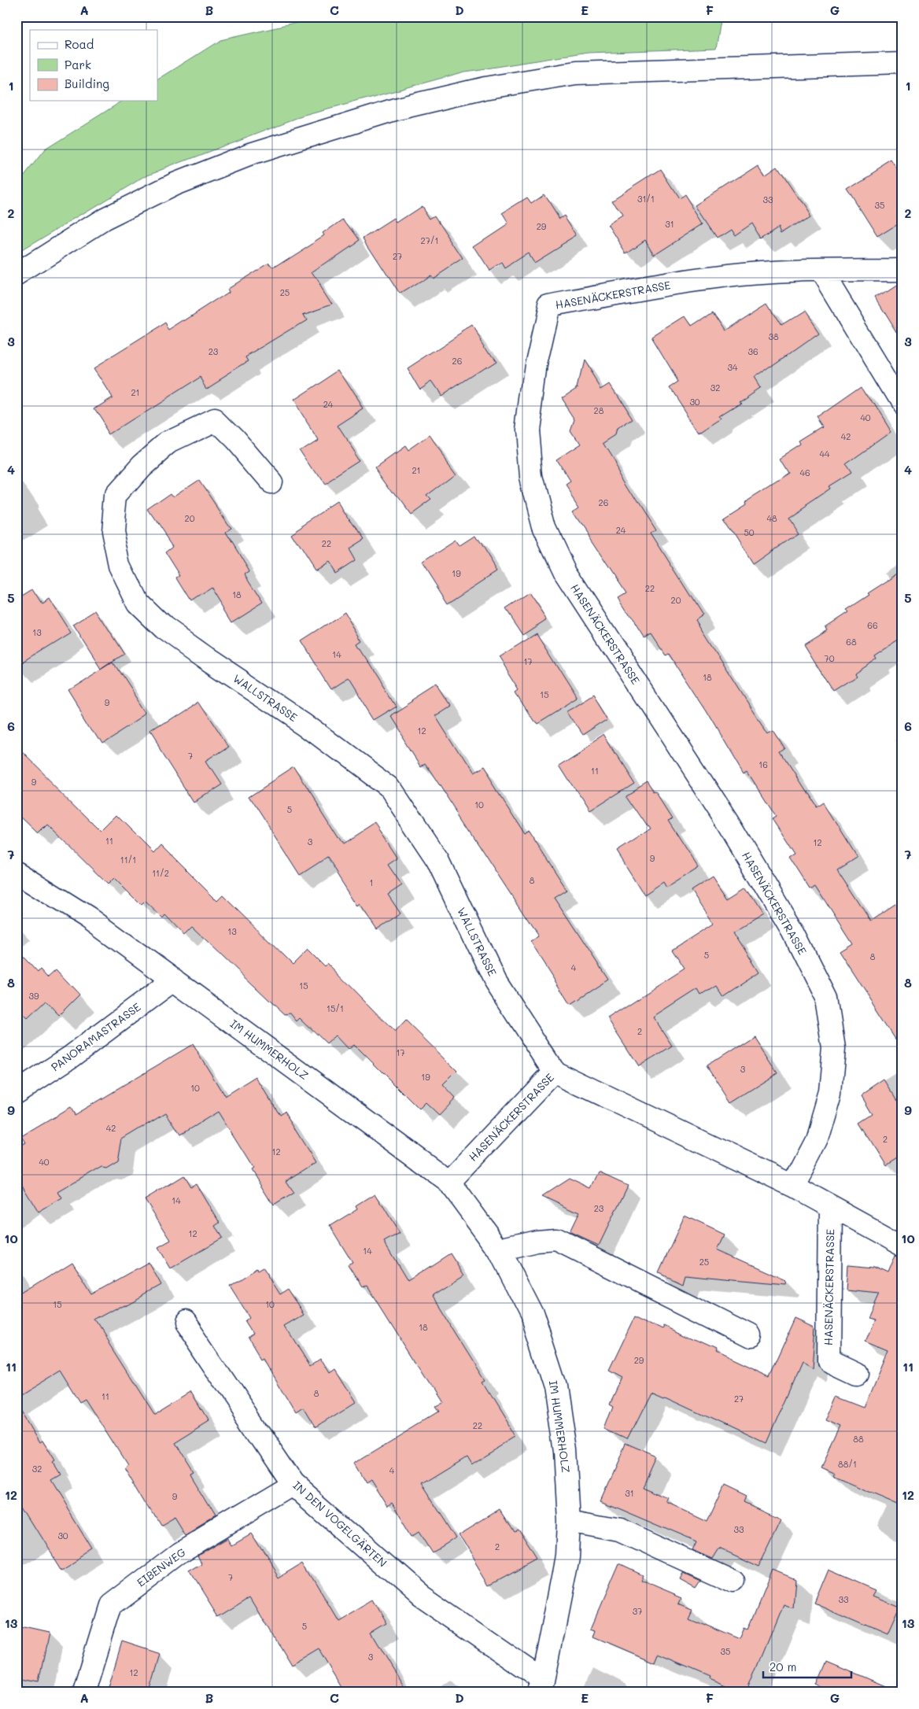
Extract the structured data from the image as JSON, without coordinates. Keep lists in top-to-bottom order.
{
  "streets": {
    "street": [
      "HASENÄCKERSTRASSE",
      "WALLSTRASSE",
      "PANORAMASTRASSE",
      "IM HUMMERHOLZ",
      "IN DEN VOGELGÄRTEN",
      "EIBENWEG"
    ]
  },
  "crossings": [
    ["HASENÄCKERSTRASSE", "WALLSTRASSE"],
    ["HASENÄCKERSTRASSE", "IM HUMMERHOLZ"],
    ["PANORAMASTRASSE", "IM HUMMERHOLZ"],
    ["IM HUMMERHOLZ", "IN DEN VOGELGÄRTEN"],
    ["IN DEN VOGELGÄRTEN", "EIBENWEG"]
  ],
  "house_numbers": [
    "31/1",
    "33",
    "35",
    "31",
    "29",
    "27/1",
    "27",
    "25",
    "38",
    "23",
    "36",
    "26",
    "34",
    "32",
    "21",
    "30",
    "24",
    "28",
    "40",
    "42",
    "44",
    "21",
    "46",
    "26",
    "20",
    "48",
    "24",
    "50",
    "22",
    "19",
    "22",
    "18",
    "20",
    "66",
    "13",
    "68",
    "14",
    "70",
    "17",
    "18",
    "15",
    "9",
    "12",
    "7",
    "16",
    "11",
    "9",
    "10",
    "5",
    "11",
    "3",
    "12",
    "9",
    "11/1",
    "11/2",
    "8",
    "1",
    "13",
    "5",
    "8",
    "4",
    "15",
    "39",
    "15/1",
    "2",
    "17",
    "3",
    "19",
    "10",
    "42",
    "2",
    "12",
    "40",
    "14",
    "23",
    "12",
    "14",
    "25",
    "15",
    "10",
    "18",
    "29",
    "8",
    "11",
    "27",
    "22",
    "88",
    "88/1",
    "32",
    "4",
    "31",
    "9",
    "33",
    "30",
    "2",
    "7",
    "33",
    "37",
    "5",
    "35",
    "3",
    "12"
  ],
  "legend": ["Road", "Park", "Building"],
  "scale_bar": "20 m",
  "grid": {
    "columns": [
      "A",
      "B",
      "C",
      "D",
      "E",
      "F",
      "G"
    ],
    "rows": [
      "1",
      "2",
      "3",
      "4",
      "5",
      "6",
      "7",
      "8",
      "9",
      "10",
      "11",
      "12",
      "13"
    ]
  }
}
